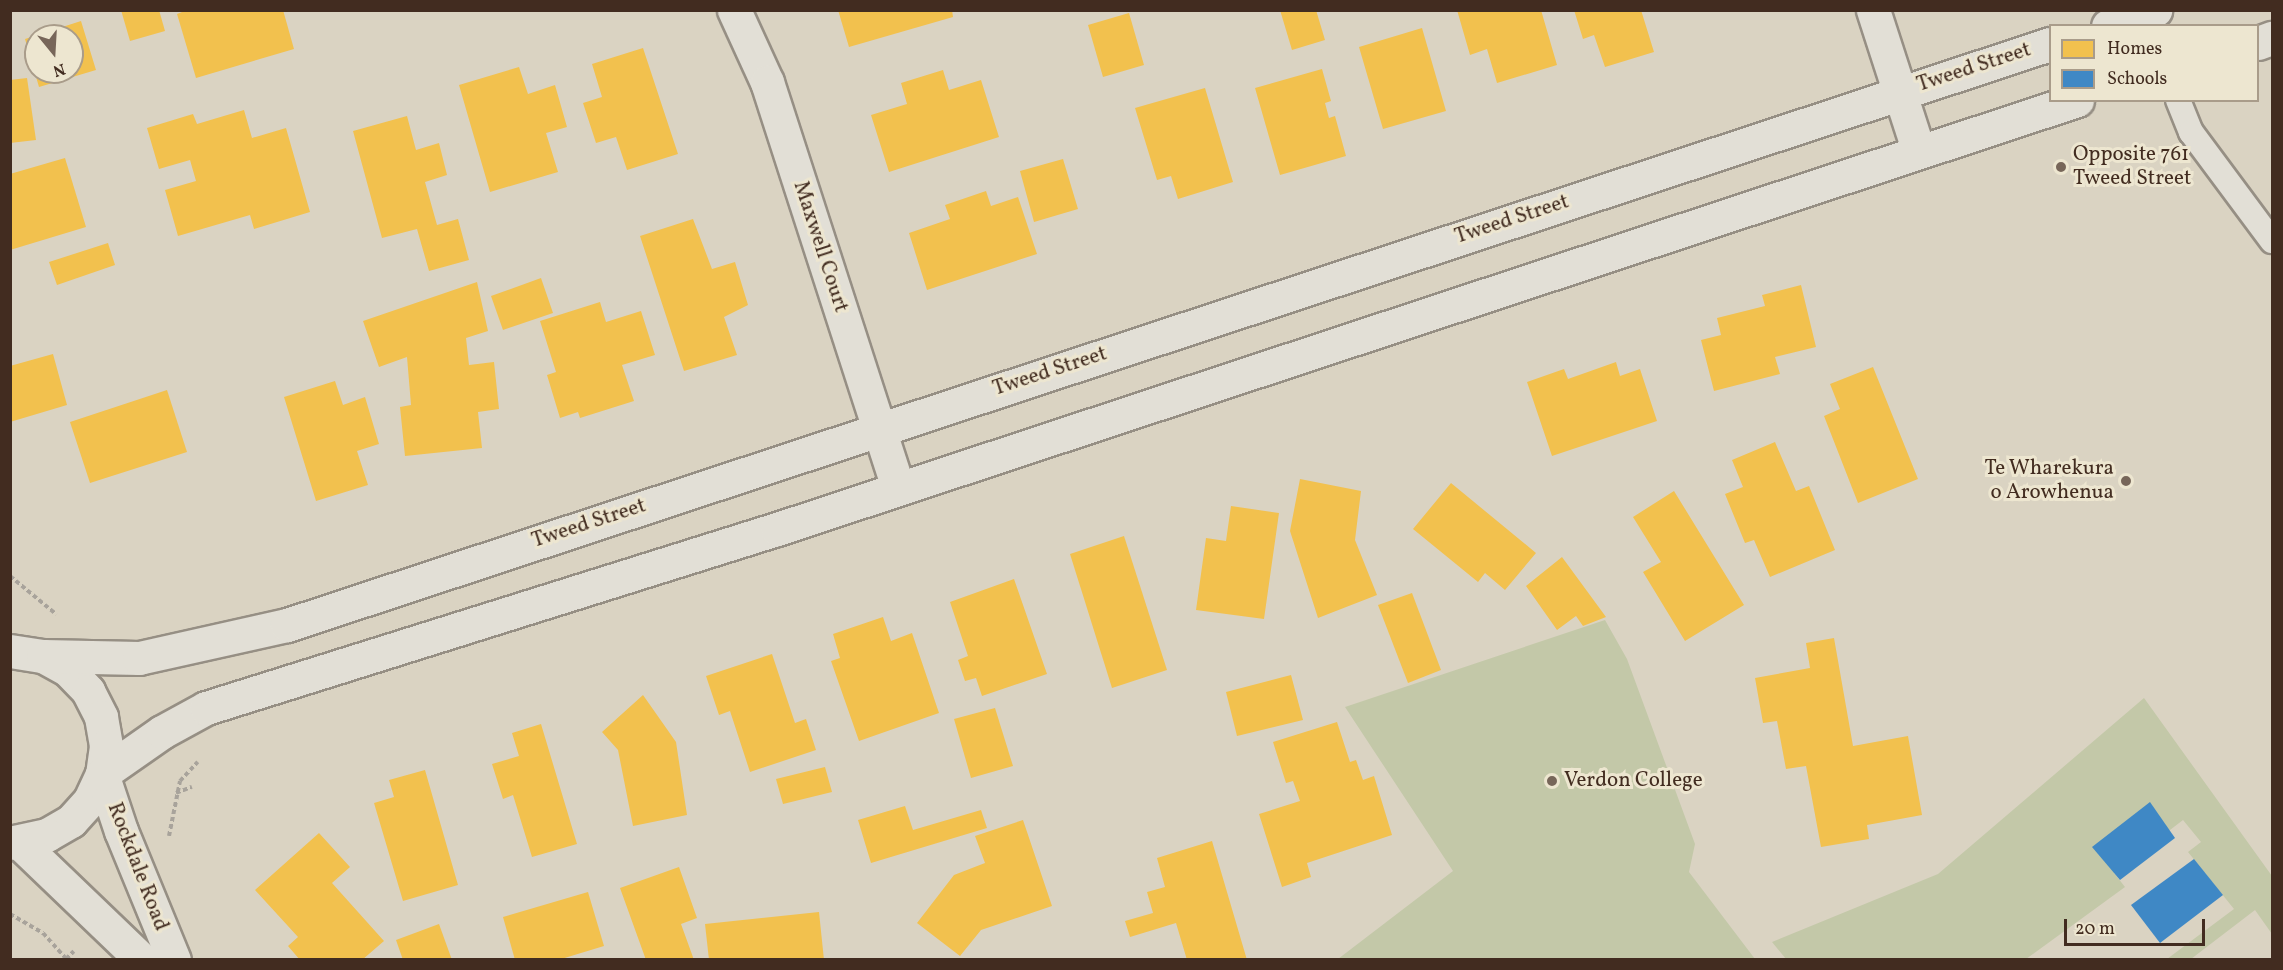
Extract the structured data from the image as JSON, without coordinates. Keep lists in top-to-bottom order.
{
  "streets": {
    "main road": ["Tweed Street", "Maxwell Court", "Rockdale Road"]
  },
  "crossings": [
    ["Tweed Street", "Maxwell Court"]
  ],
  "places": ["Opposite 761 Tweed Street", "Te Wharekura o Arowhenua", "Verdon College"],
  "legend": ["Homes", "Schools"],
  "scale_bar": "20 m",
  "north": "bottom"
}
